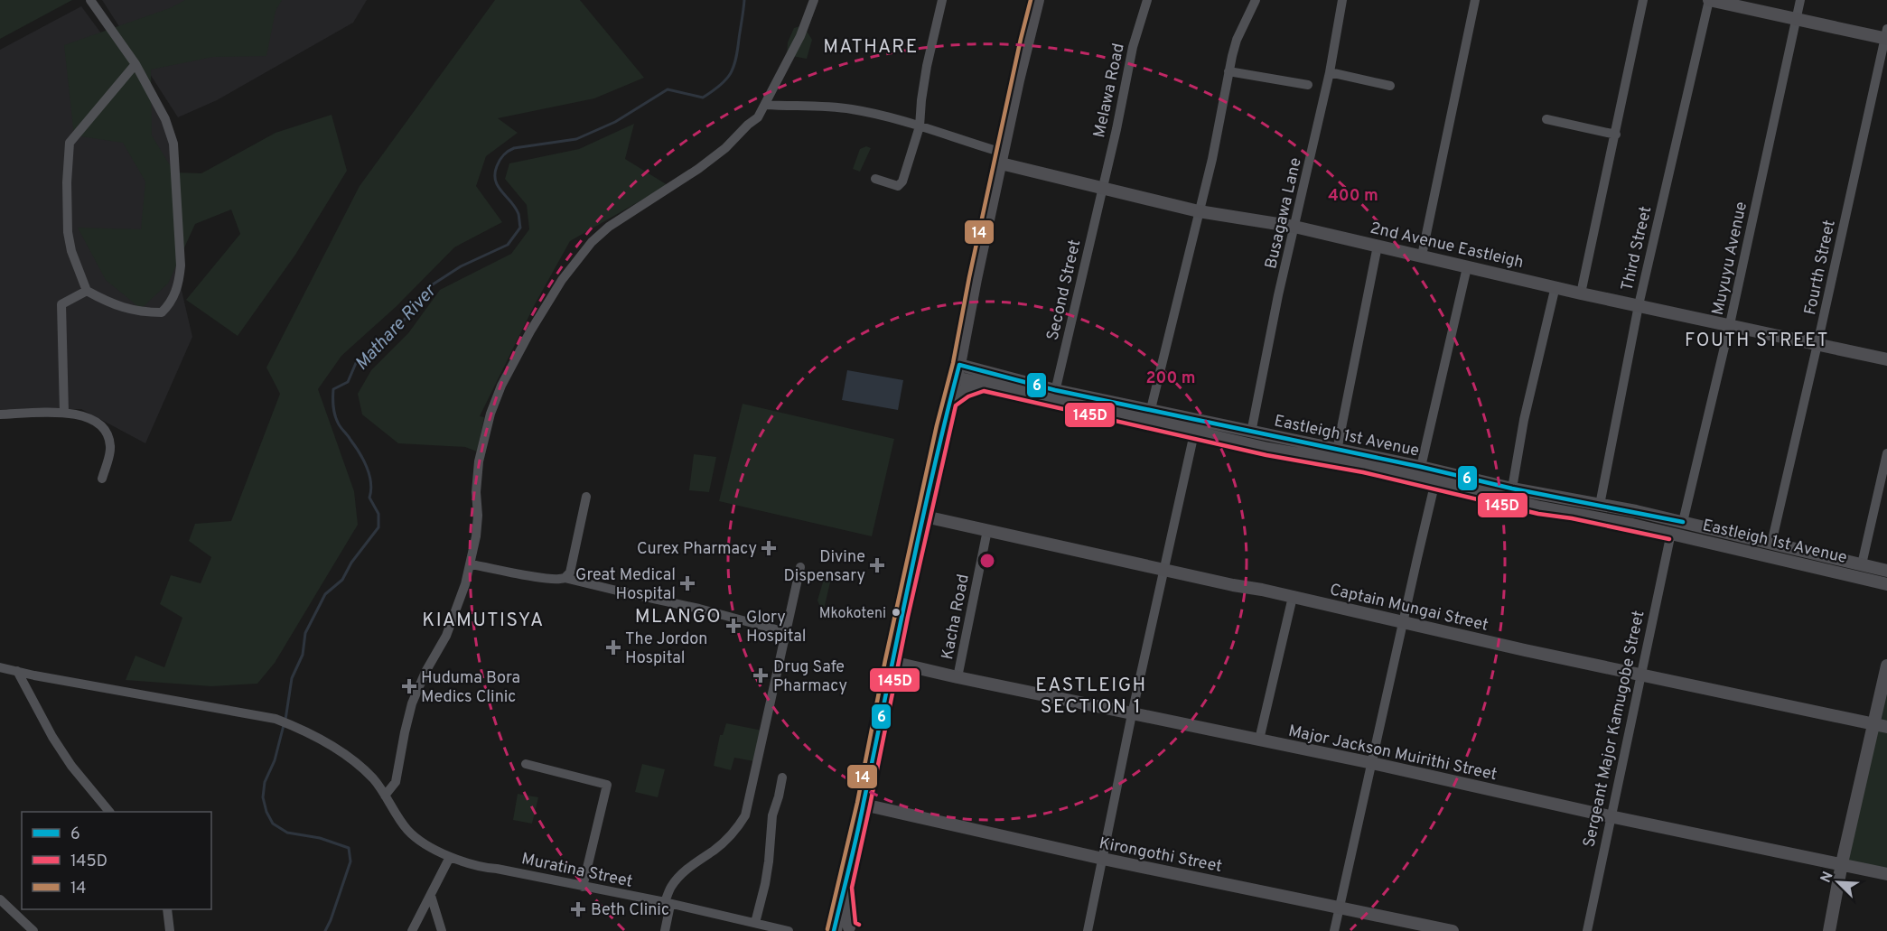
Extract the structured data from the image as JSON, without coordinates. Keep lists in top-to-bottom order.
{
  "streets": {
    "street": [
      "Melawa Road",
      "Busagawa Lane",
      "2nd Avenue Eastleigh",
      "Third Street",
      "Muyuyu Avenue",
      "Fourth Street",
      "Second Street",
      "Eastleigh 1st Avenue",
      "Captain Mungai Street",
      "Kacha Road",
      "Sergeant Major Kamugobe Street",
      "Major Jackson Muirithi Street",
      "Kirongothi Street",
      "Muratina Street"
    ]
  },
  "crossings": [
    ["Melawa Road", "2nd Avenue Eastleigh"],
    ["Melawa Road", "Second Street"],
    ["Busagawa Lane", "2nd Avenue Eastleigh"],
    ["Busagawa Lane", "Eastleigh 1st Avenue"],
    ["2nd Avenue Eastleigh", "Third Street"],
    ["2nd Avenue Eastleigh", "Muyuyu Avenue"],
    ["2nd Avenue Eastleigh", "Fourth Street"],
    ["2nd Avenue Eastleigh", "Second Street"],
    ["Third Street", "Eastleigh 1st Avenue"],
    ["Muyuyu Avenue", "Eastleigh 1st Avenue"],
    ["Fourth Street", "Eastleigh 1st Avenue"],
    ["Second Street", "Eastleigh 1st Avenue"],
    ["Eastleigh 1st Avenue", "Sergeant Major Kamugobe Street"],
    ["Captain Mungai Street", "Kacha Road"],
    ["Captain Mungai Street", "Sergeant Major Kamugobe Street"],
    ["Kacha Road", "Major Jackson Muirithi Street"],
    ["Sergeant Major Kamugobe Street", "Major Jackson Muirithi Street"]
  ],
  "districts": [
    "MATHARE",
    "FOUTH STREET",
    "MLANGO",
    "KIAMUTISYA",
    "EASTLEIGH SECTION 1"
  ],
  "water": ["Mathare River"],
  "places": {
    "health": [
      "Curex Pharmacy",
      "Divine Dispensary",
      "Great Medical Hospital",
      "Glory Hospital",
      "The Jordon Hospital",
      "Drug Safe Pharmacy",
      "Huduma Bora Medics Clinic",
      "Beth Clinic"
    ],
    "other": ["Mkokoteni"]
  },
  "lines": ["transit line 14", "transit line 6", "transit line 145D"],
  "legend": ["6", "145D", "14"],
  "north": "top left",
  "rings": ["400 m", "200 m"]
}
